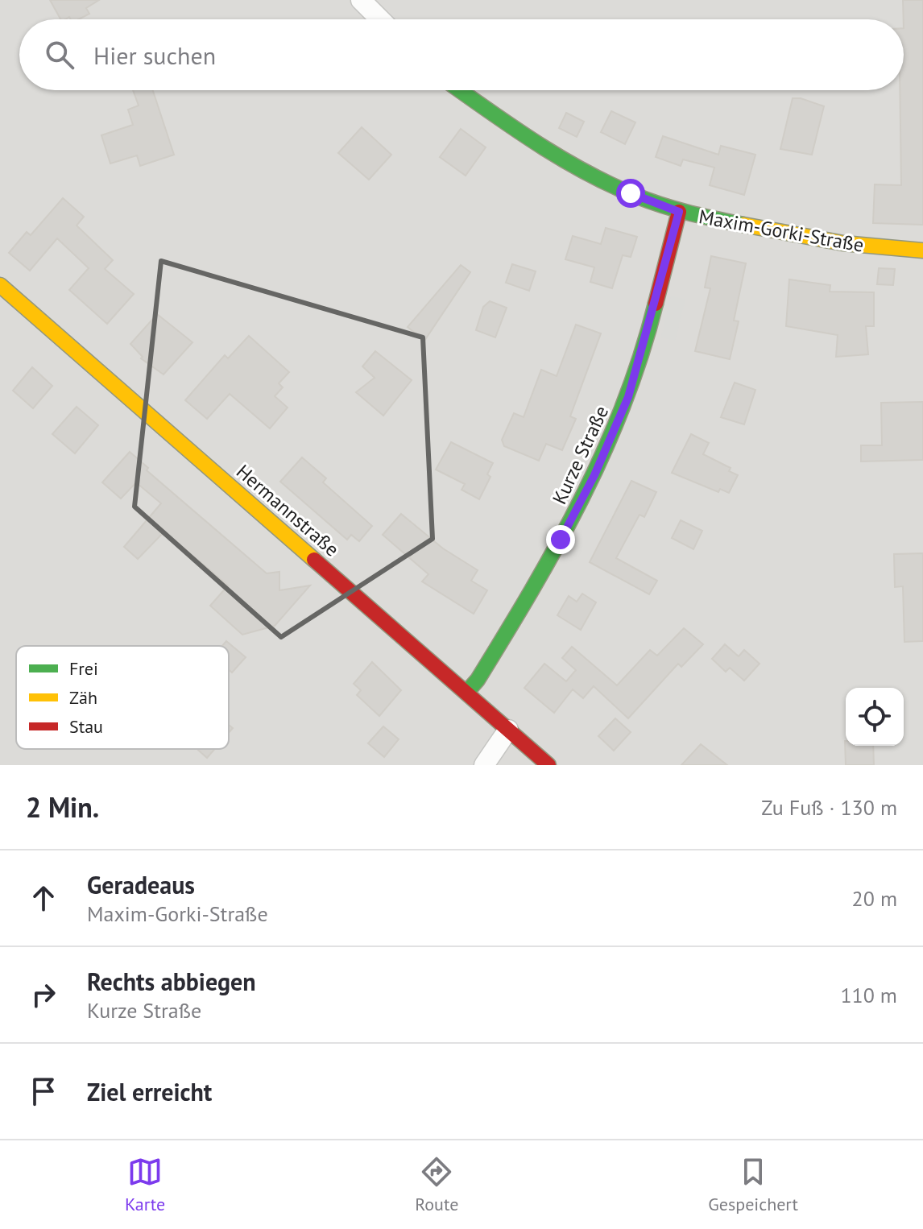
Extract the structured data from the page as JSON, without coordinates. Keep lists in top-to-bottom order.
{
  "streets": {
    "street": ["Maxim-Gorki-Straße", "Kurze Straße", "Hermannstraße"]
  },
  "crossings": [
    ["Maxim-Gorki-Straße", "Kurze Straße"],
    ["Kurze Straße", "Hermannstraße"]
  ],
  "legend": ["Frei", "Zäh", "Stau"],
  "page": {
    "search": "Hier suchen",
    "heading": ["2 Min.", "Zu Fuß · 130 m"],
    "list": [
      ["Geradeaus", "Maxim-Gorki-Straße", "20 m"],
      ["Rechts abbiegen", "Kurze Straße", "110 m"],
      "Ziel erreicht"
    ],
    "nav": ["Karte", "Route", "Gespeichert"]
  }
}
